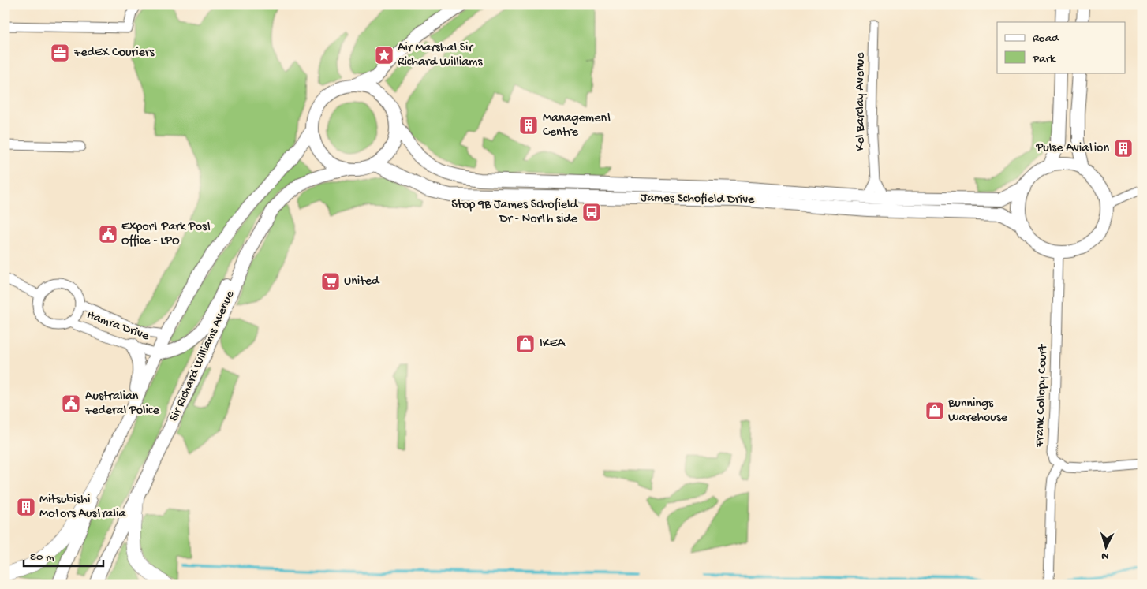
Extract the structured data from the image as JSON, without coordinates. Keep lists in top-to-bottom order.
{
  "streets": {
    "street": [
      "Kel Barclay Avenue",
      "James Schofield Drive",
      "Hamra Drive",
      "Sir Richard Williams Avenue",
      "Frank Collopy Court"
    ]
  },
  "crossings": [
    ["Kel Barclay Avenue", "James Schofield Drive"],
    ["James Schofield Drive", "Sir Richard Williams Avenue"],
    ["James Schofield Drive", "Frank Collopy Court"]
  ],
  "places": {
    "office": ["FedEX Couriers"],
    "place": ["Air Marshal Sir Richard Williams"],
    "building": ["Management Centre", "Pulse Aviation", "Mitsubishi Motors Australia"],
    "bus stop": ["Stop 9B James Schofield Dr - North side"],
    "public building": ["Export Park Post Office - LPO", "Australian Federal Police"],
    "supermarket": ["United"],
    "shop": ["IKEA", "Bunnings Warehouse"]
  },
  "legend": ["Road", "Park"],
  "scale_bar": "50 m",
  "north": "bottom"
}
